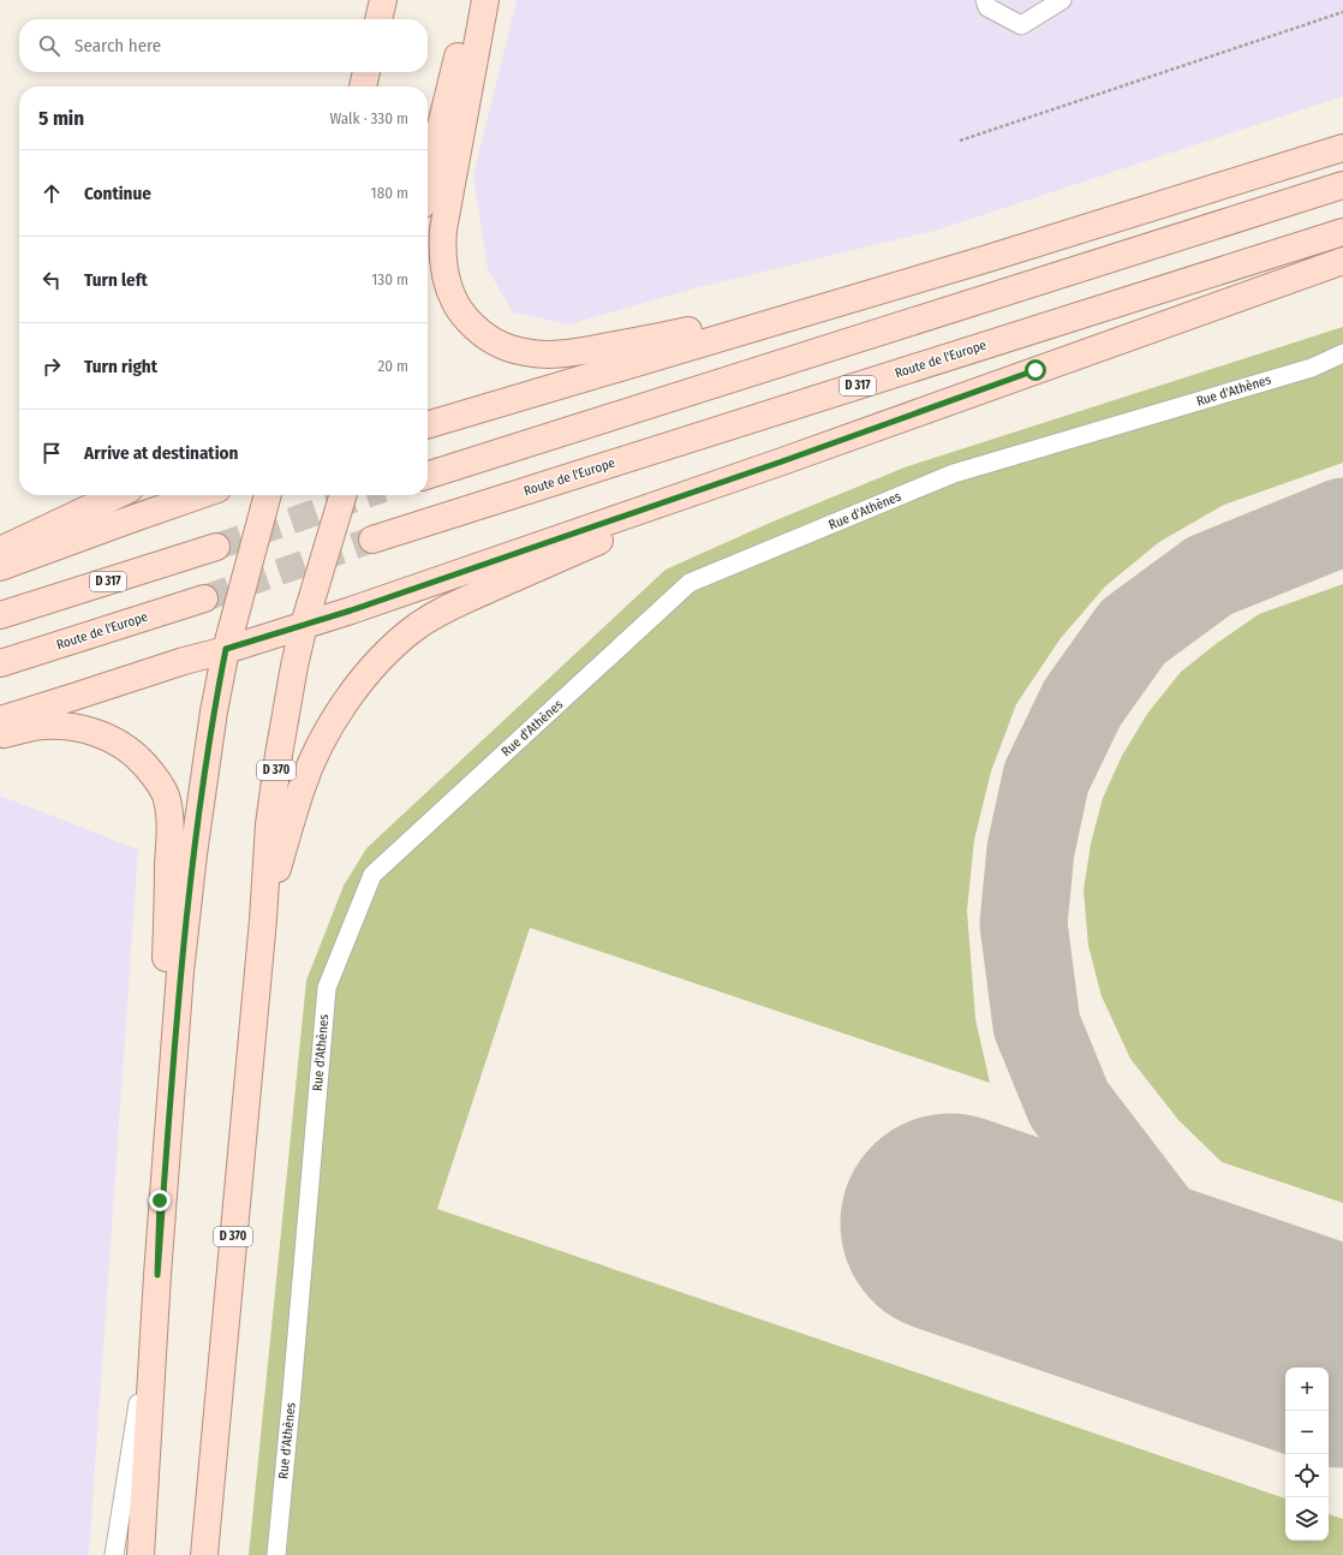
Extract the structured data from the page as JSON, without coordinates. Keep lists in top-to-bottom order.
{
  "streets": {
    "main road": ["Route de l'Europe", "D 317", "D 370"],
    "lane": ["Rue d'Athènes"]
  },
  "page": {
    "search": "Search here",
    "heading": ["5 min", "Walk · 330 m"],
    "list": [
      ["Continue", "180 m"],
      ["Turn left", "130 m"],
      ["Turn right", "20 m"],
      "Arrive at destination"
    ],
    "map_buttons": ["+", "−"]
  }
}
